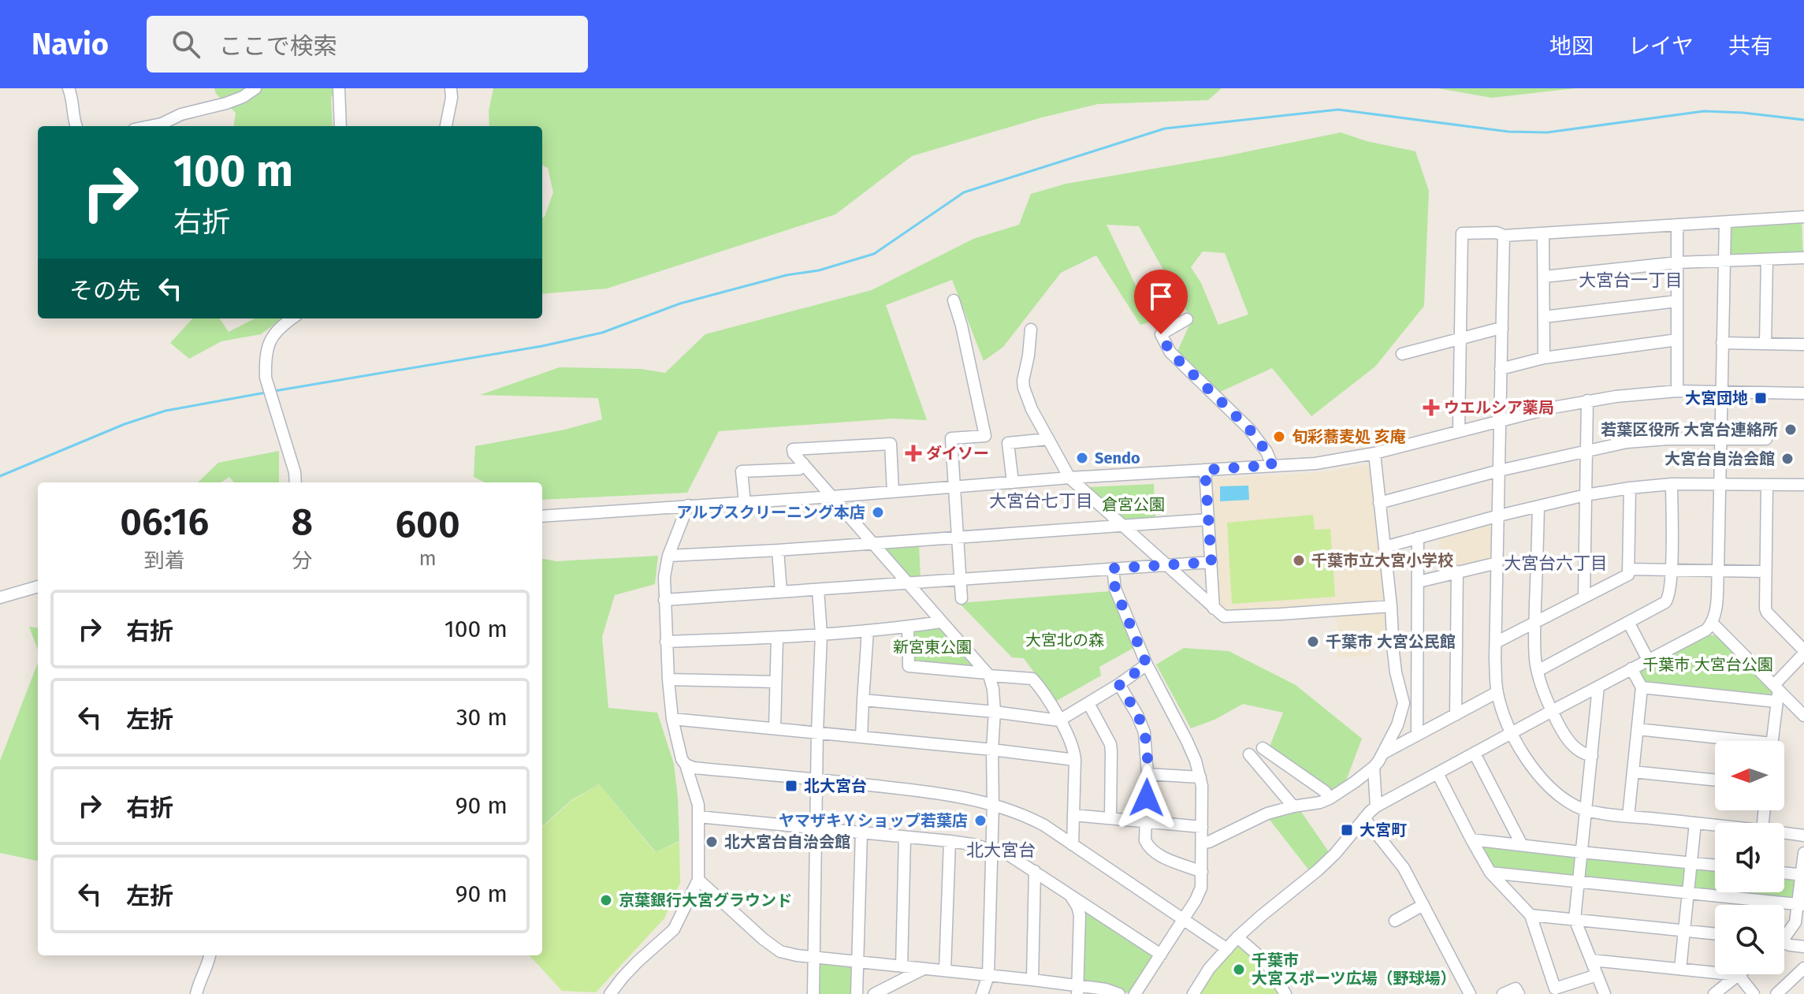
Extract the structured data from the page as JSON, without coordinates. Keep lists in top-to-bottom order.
{
  "districts": [
    "大宮台一丁目",
    "大宮台七丁目",
    "大宮台六丁目",
    "北大宮台"
  ],
  "parks": [
    "倉宮公園",
    "大宮北の森",
    "新宮東公園",
    "千葉市 大宮台公園"
  ],
  "places": {
    "transit": ["大宮団地", "北大宮台", "大宮町"],
    "health": ["ウエルシア薬局", "ダイソー"],
    "other": [
      "若葉区役所 大宮台連絡所",
      "旬彩蕎麦処 亥庵",
      "Sendo",
      "大宮台自治会館",
      "アルプスクリーニング本店",
      "千葉市立大宮小学校",
      "千葉市 大宮公民館",
      "ヤマザキＹショップ若葉店",
      "北大宮台自治会館",
      "京葉銀行大宮グラウンド",
      "千葉市 大宮スポーツ広場（野球場）"
    ]
  },
  "north": "left",
  "page": {
    "header": "Navio",
    "search": "ここで検索",
    "nav": ["地図", "レイヤ", "共有"],
    "turn": ["100 m", "右折"],
    "then": "その先",
    "eta": [
      "06:16",
      "到着",
      "8",
      "分",
      "600",
      "m"
    ],
    "list": [
      {
        "name": "右折",
        "value": "100 m"
      },
      {
        "name": "左折",
        "value": "30 m"
      },
      {
        "name": "右折",
        "value": "90 m"
      },
      {
        "name": "左折",
        "value": "90 m"
      }
    ]
  }
}
